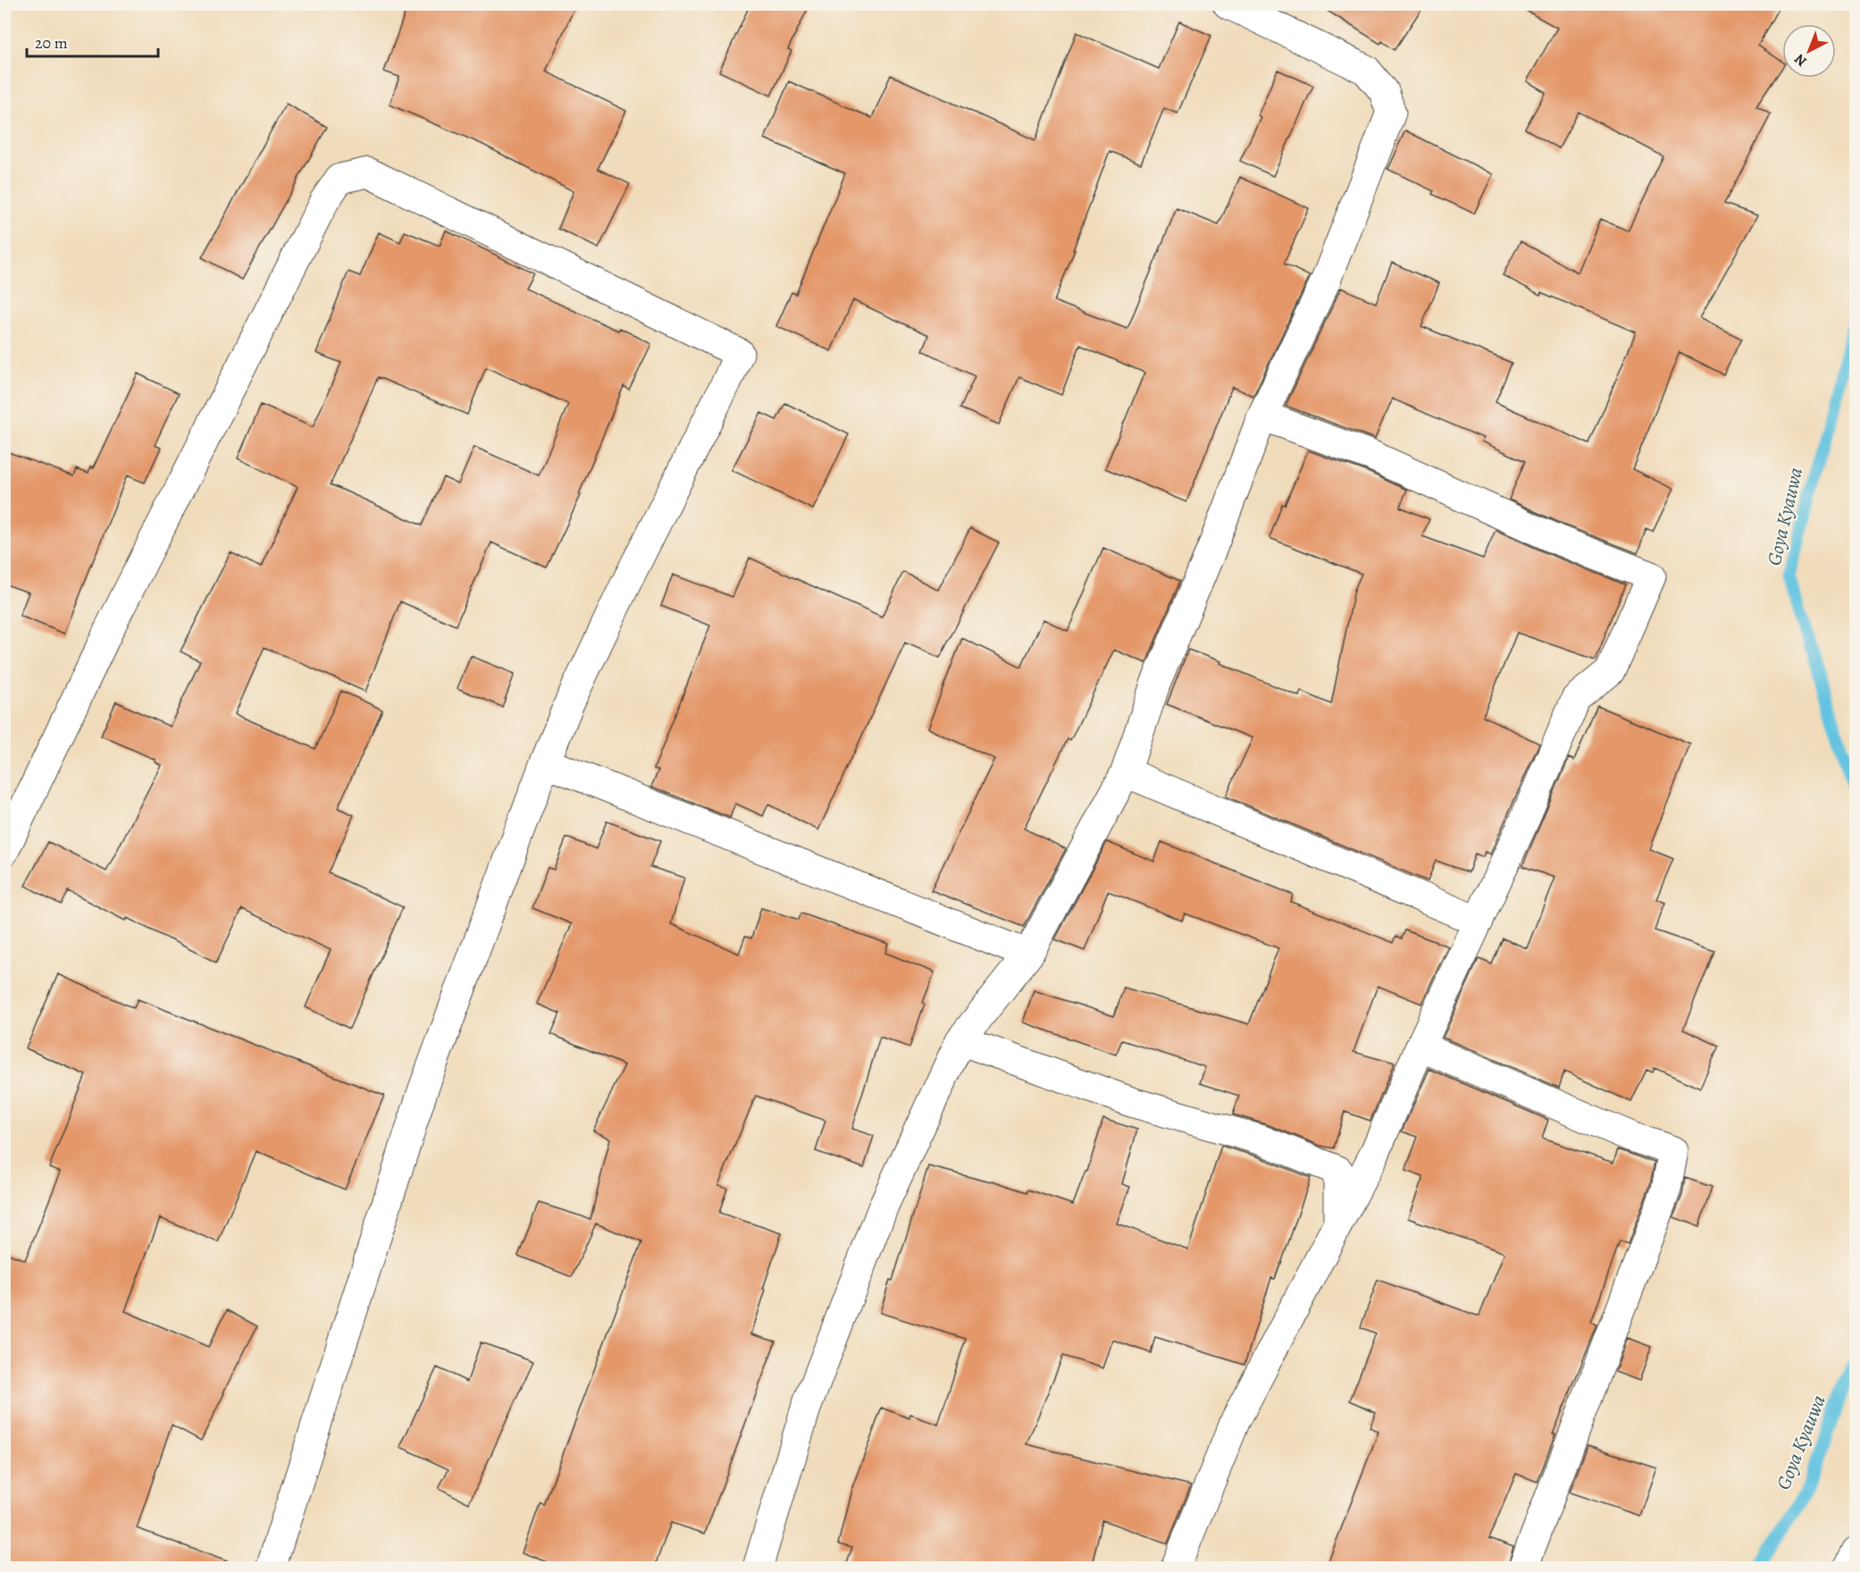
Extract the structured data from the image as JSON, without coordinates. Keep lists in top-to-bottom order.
{
  "water": ["Goya Kyauwa"],
  "scale_bar": "20 m",
  "north": "bottom left"
}
